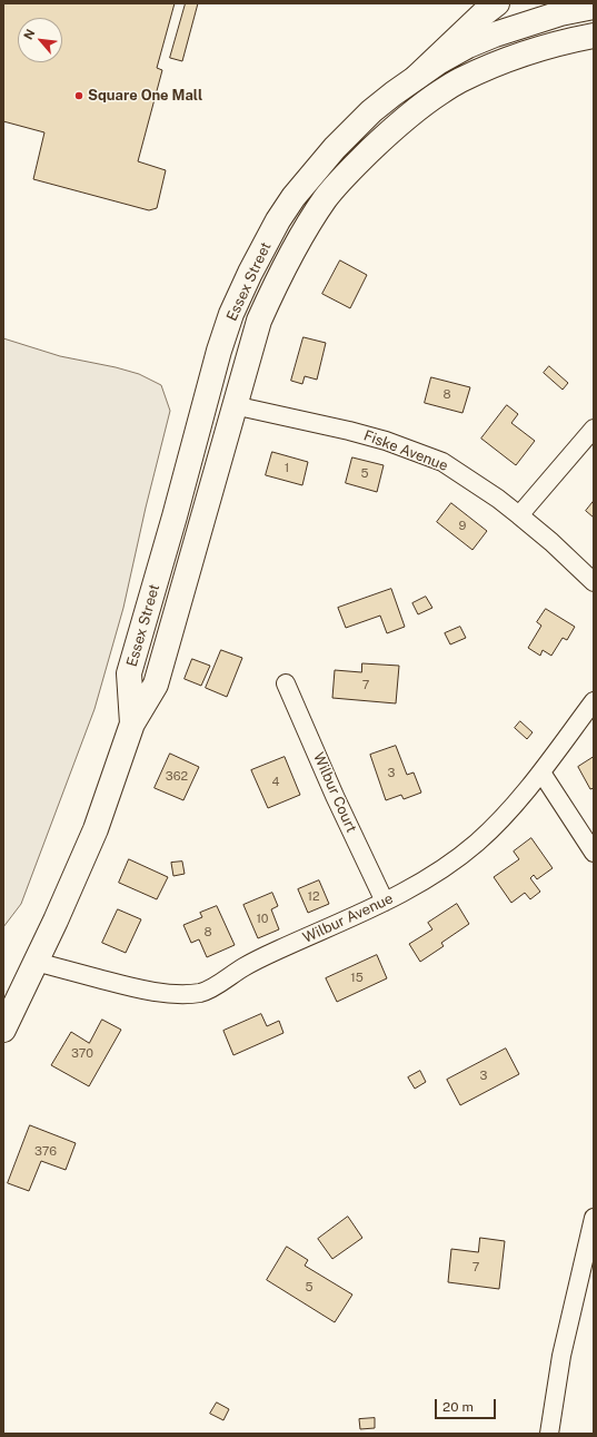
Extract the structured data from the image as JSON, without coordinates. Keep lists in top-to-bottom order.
{
  "streets": {
    "main road": ["Essex Street"],
    "street": ["Fiske Avenue", "Wilbur Court", "Wilbur Avenue"]
  },
  "crossings": [
    ["Essex Street", "Fiske Avenue"],
    ["Essex Street", "Wilbur Avenue"],
    ["Wilbur Court", "Wilbur Avenue"]
  ],
  "places": ["Square One Mall"],
  "house_numbers": [
    "8",
    "1",
    "5",
    "9",
    "7",
    "3",
    "362",
    "4",
    "12",
    "10",
    "8",
    "15",
    "370",
    "3",
    "376",
    "7",
    "5"
  ],
  "scale_bar": "20 m",
  "north": "top left"
}
